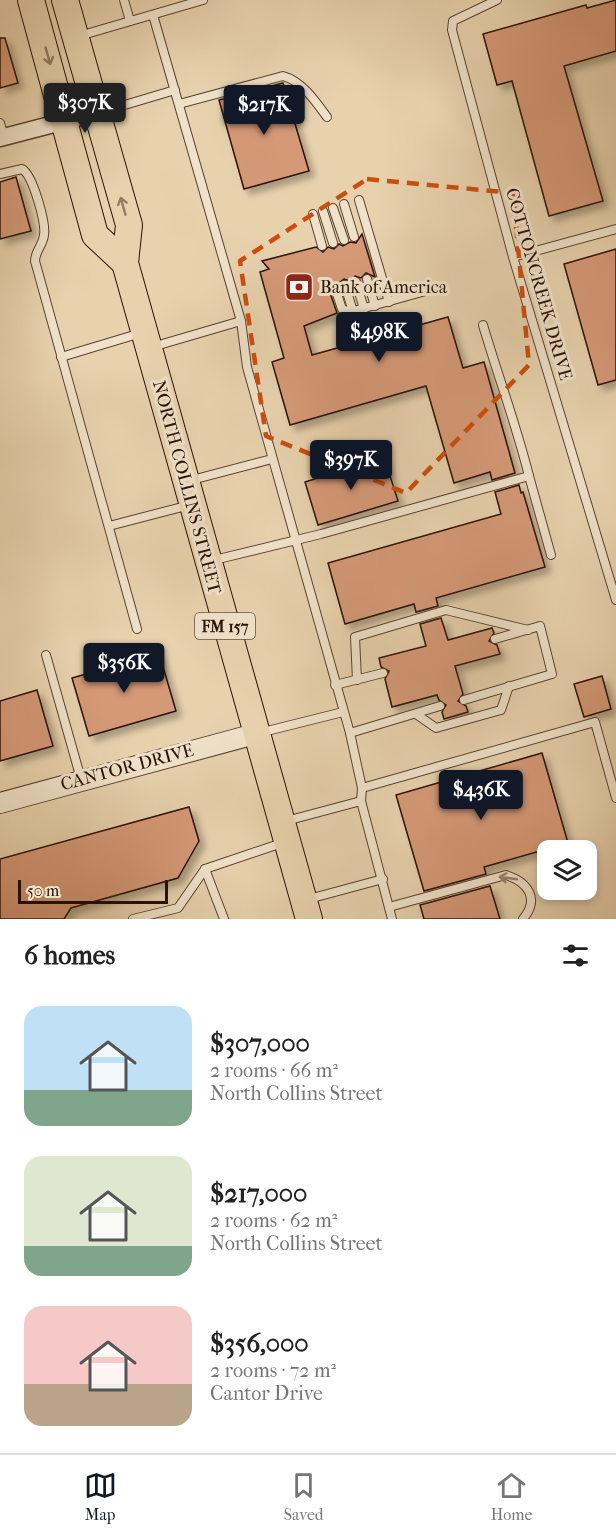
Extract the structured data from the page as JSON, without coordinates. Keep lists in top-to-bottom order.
{
  "streets": {
    "main road": ["NORTH COLLINS STREET", "FM 157"],
    "street": ["CANTOR DRIVE"],
    "lane": ["COTTONCREEK DRIVE"]
  },
  "crossings": [
    ["NORTH COLLINS STREET", "CANTOR DRIVE"]
  ],
  "places": {
    "bank": ["Bank of America"]
  },
  "scale_bar": "50 m",
  "page": {
    "price": [
      "$307K",
      "$217K",
      "$498K",
      "$397K",
      "$356K",
      "$436K"
    ],
    "scale": "50 m",
    "heading": "6 homes",
    "list": [
      {
        "name": "$307,000",
        "note": "2 rooms · 66 m² · North Collins Street"
      },
      {
        "name": "$217,000",
        "note": "2 rooms · 62 m² · North Collins Street"
      },
      {
        "name": "$356,000",
        "note": "2 rooms · 72 m² · Cantor Drive"
      }
    ],
    "tabs": ["Map", "Saved", "Home"]
  }
}
